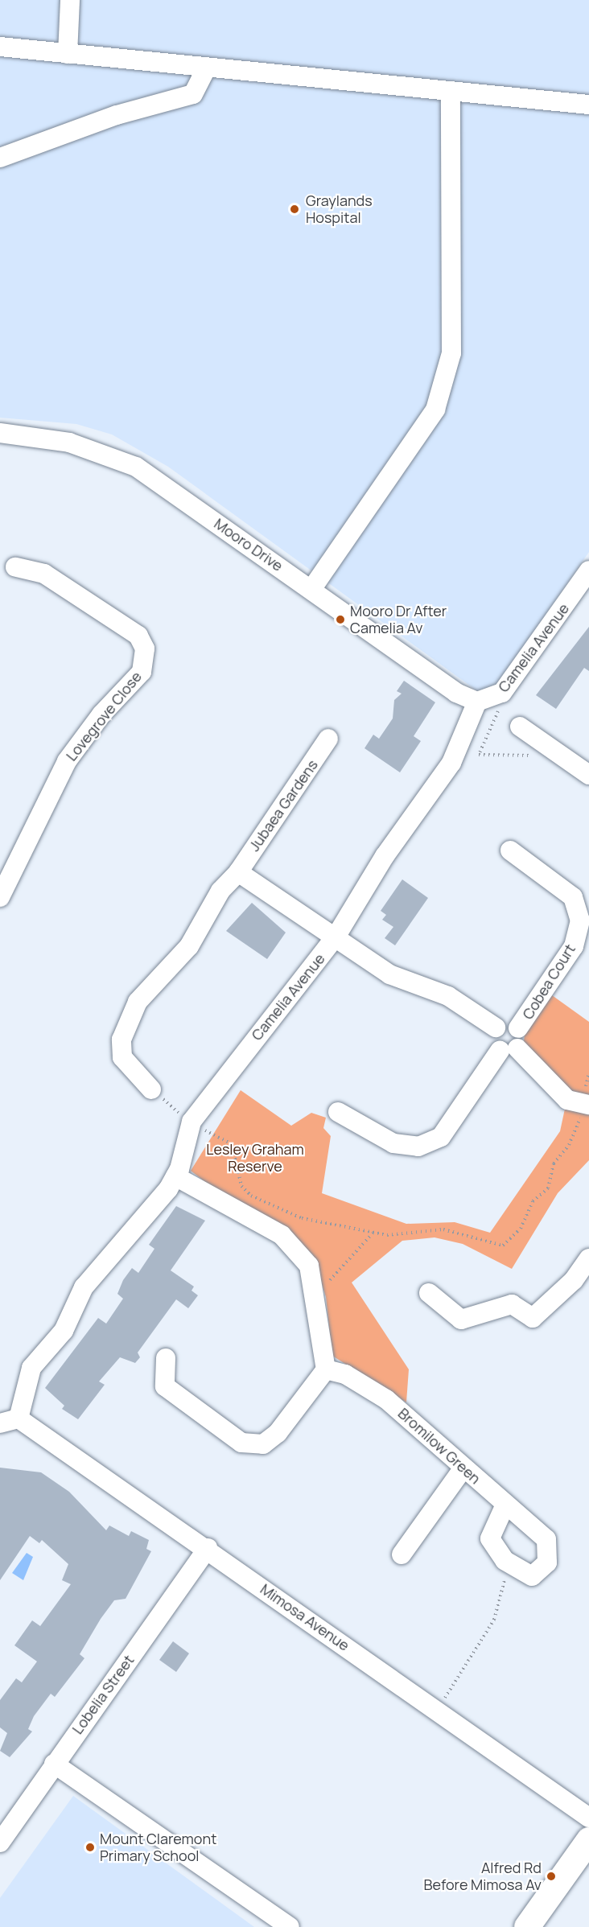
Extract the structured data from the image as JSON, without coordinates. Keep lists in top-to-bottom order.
{
  "streets": {
    "street": [
      "Mooro Drive",
      "Camelia Avenue",
      "Lovegrove Close",
      "Jubaea Gardens",
      "Cobea Court",
      "Bromilow Green",
      "Mimosa Avenue",
      "Lobelia Street"
    ]
  },
  "crossings": [
    ["Mooro Drive", "Camelia Avenue"],
    ["Camelia Avenue", "Mimosa Avenue"],
    ["Mimosa Avenue", "Lobelia Street"]
  ],
  "parks": ["Lesley Graham Reserve"],
  "places": [
    "Graylands Hospital",
    "Mooro Dr After Camelia Av",
    "Mount Claremont Primary School",
    "Alfred Rd Before Mimosa Av"
  ]
}
